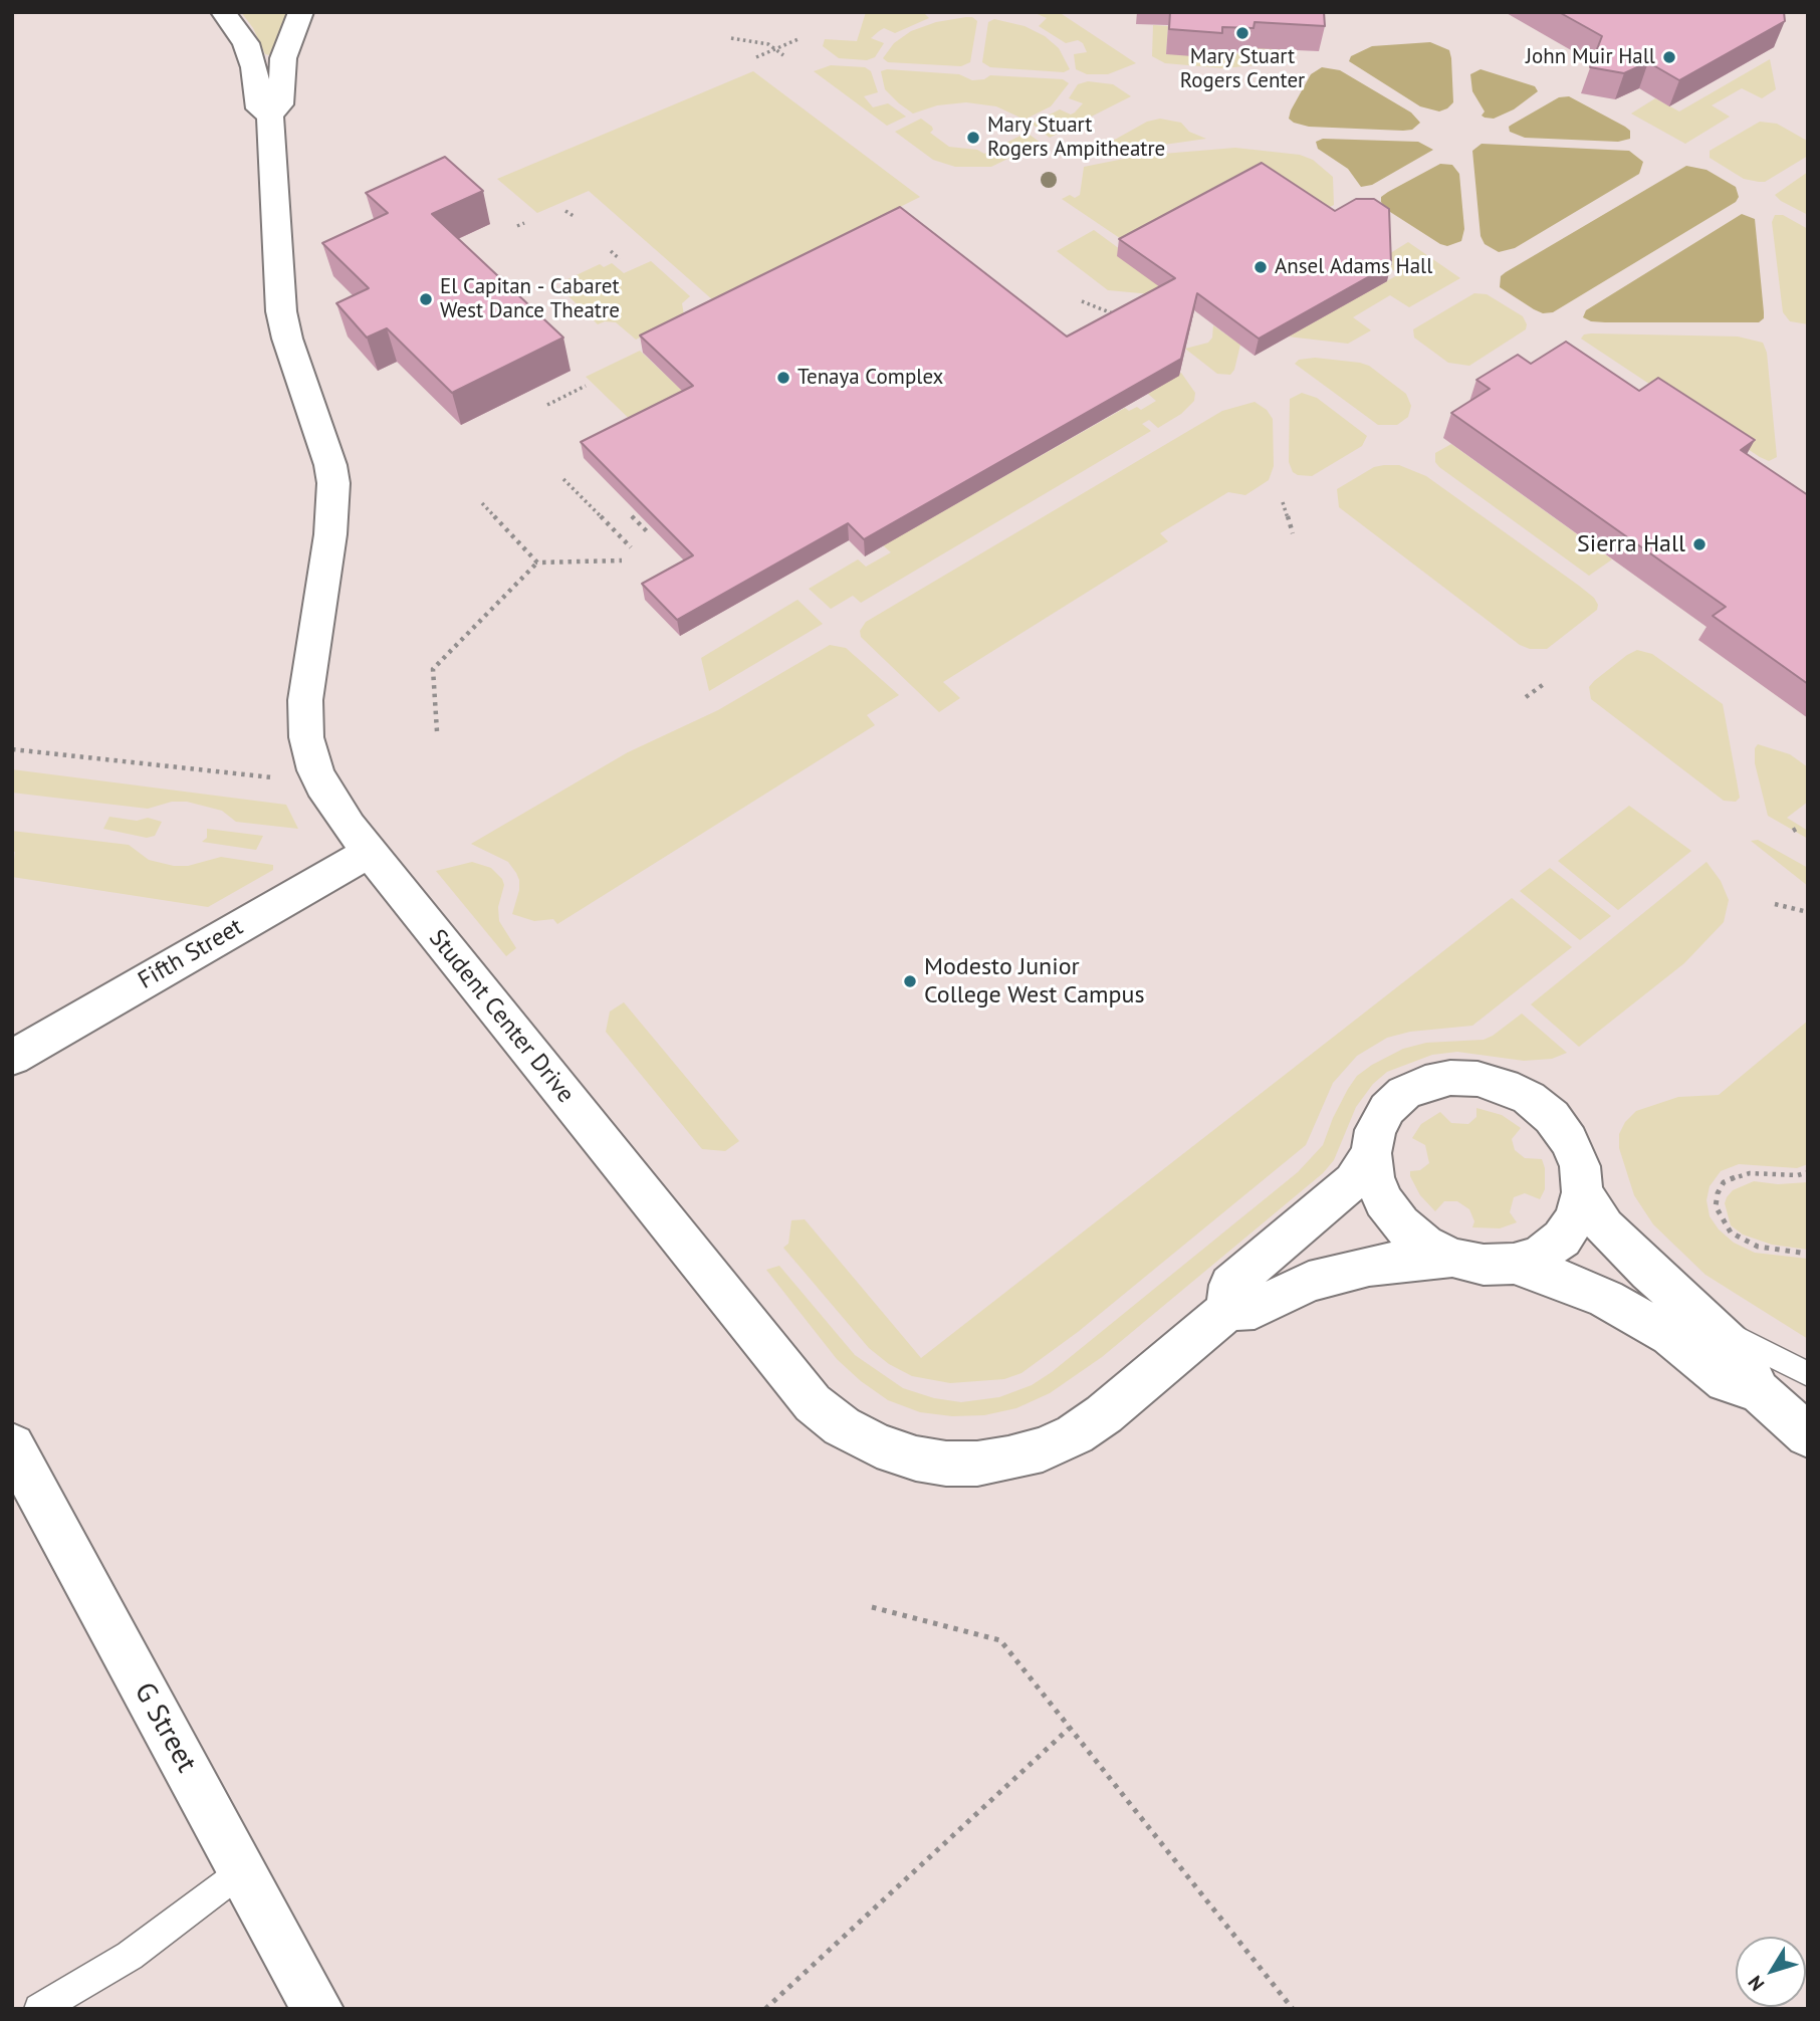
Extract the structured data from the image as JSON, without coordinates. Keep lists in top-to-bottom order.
{
  "streets": {
    "street": ["Fifth Street", "Student Center Drive", "G Street"]
  },
  "crossings": [
    ["Fifth Street", "Student Center Drive"]
  ],
  "places": [
    "Mary Stuart Rogers Center",
    "John Muir Hall",
    "Mary Stuart Rogers Ampitheatre",
    "Ansel Adams Hall",
    "El Capitan - Cabaret West Dance Theatre",
    "Tenaya Complex",
    "Sierra Hall",
    "Modesto Junior College West Campus"
  ],
  "north": "bottom left"
}
